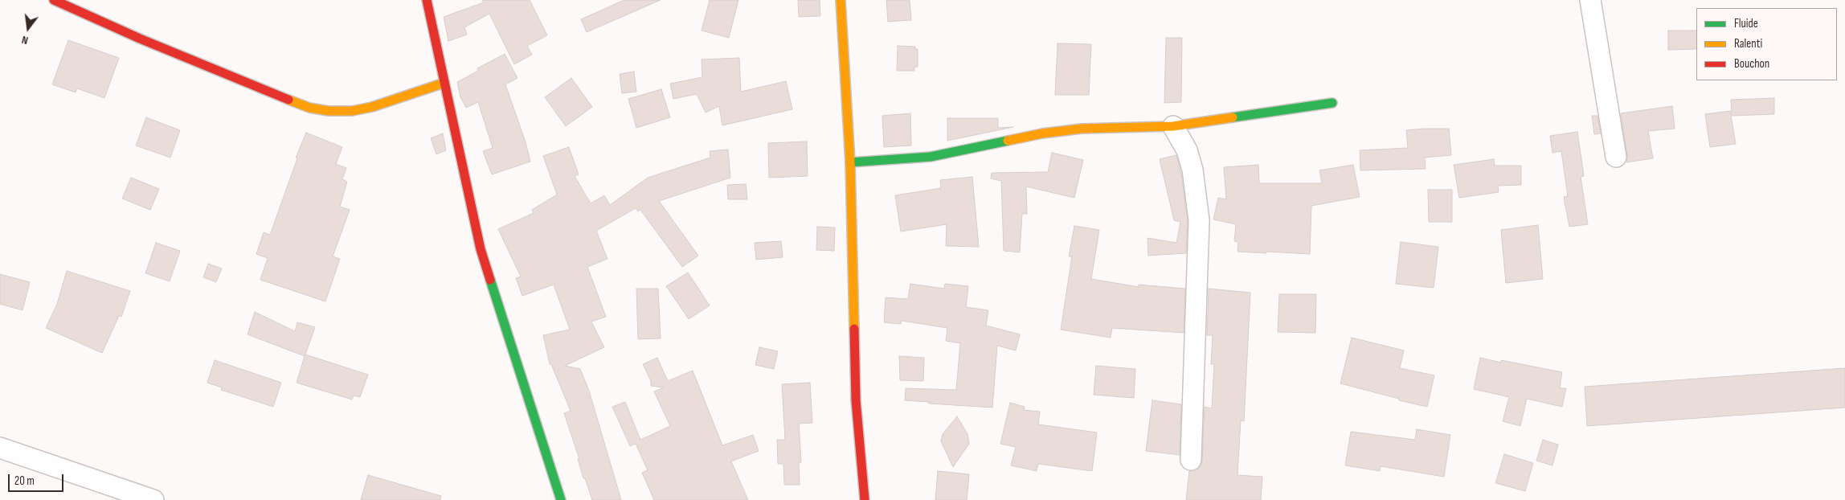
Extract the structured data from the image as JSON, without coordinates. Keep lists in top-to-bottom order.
{
  "legend": ["Fluide", "Ralenti", "Bouchon"],
  "scale_bar": "20 m",
  "north": "bottom"
}
